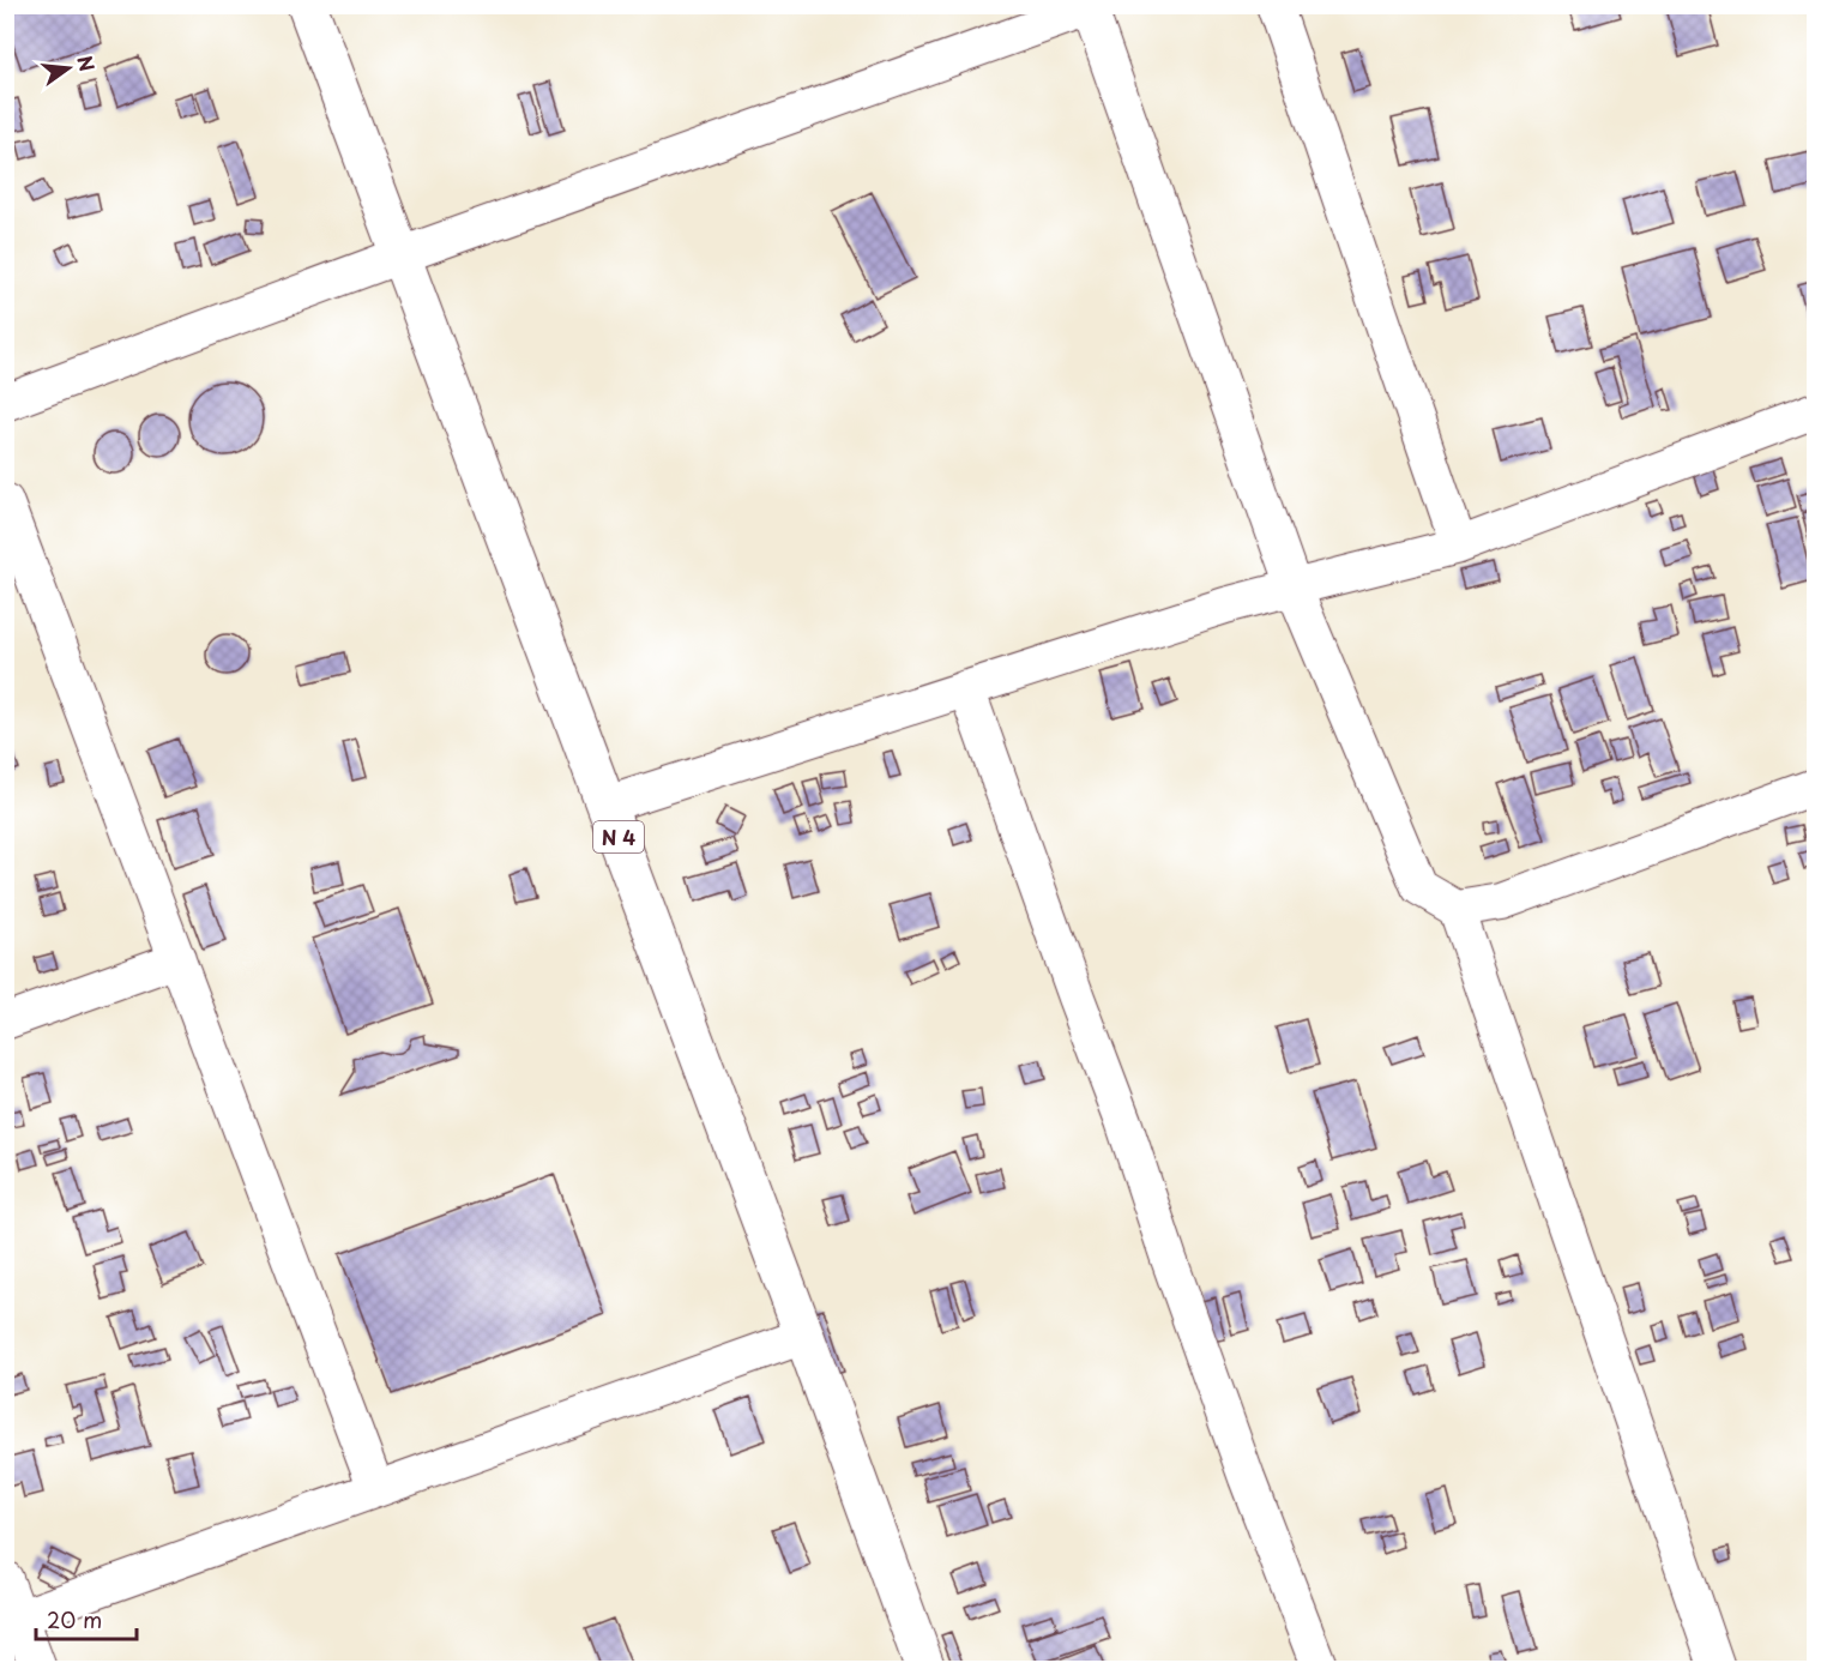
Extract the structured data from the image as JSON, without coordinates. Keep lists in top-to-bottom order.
{
  "streets": {
    "highway": ["N 4"]
  },
  "scale_bar": "20 m",
  "north": "right"
}
